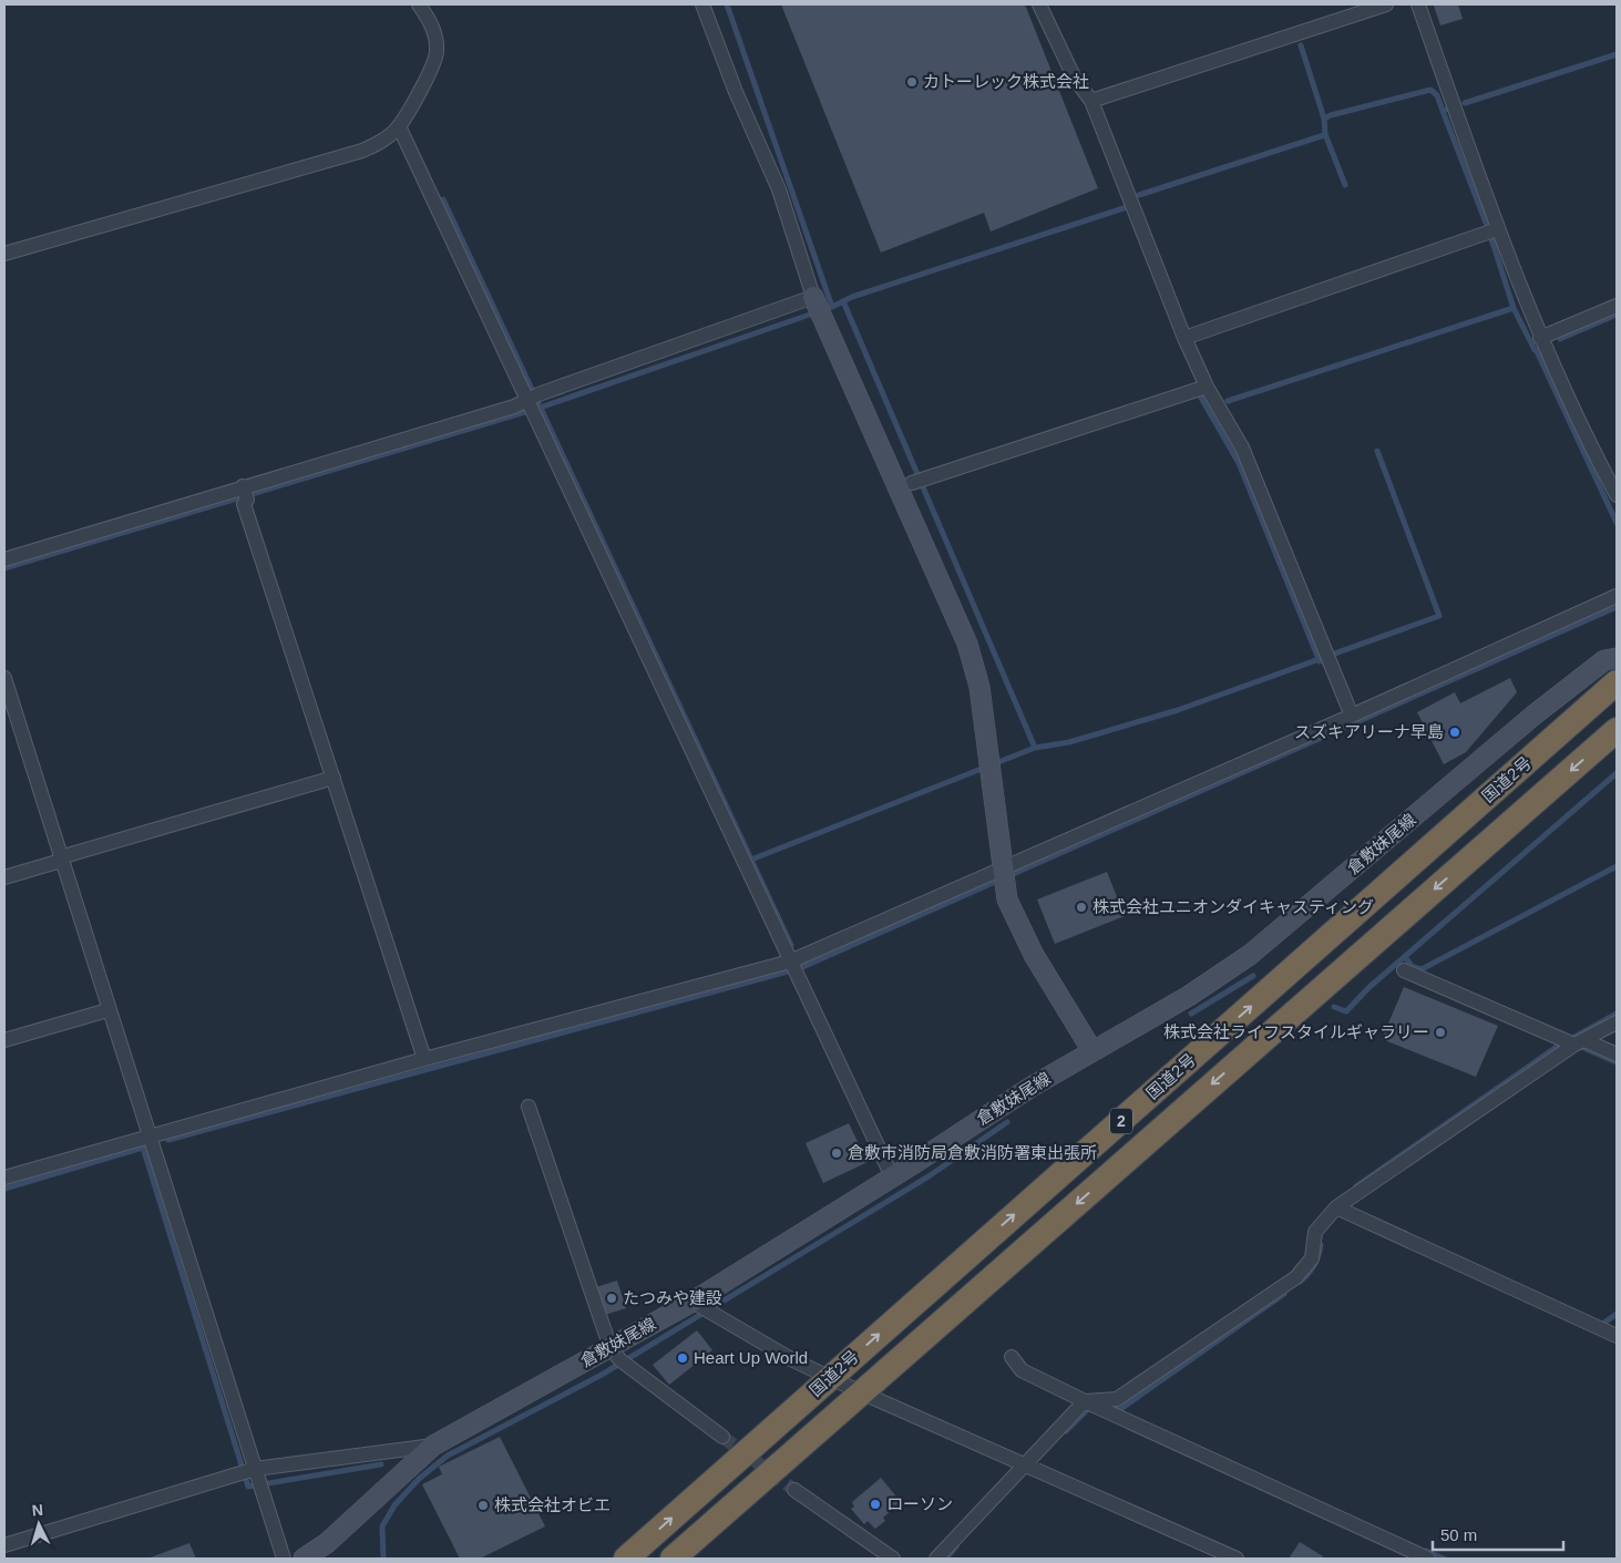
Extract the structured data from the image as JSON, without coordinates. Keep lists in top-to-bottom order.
{
  "streets": {
    "highway": ["国道2号", "2"],
    "main road": ["倉敷妹尾線"]
  },
  "places": [
    "カトーレック株式会社",
    "スズキアリーナ早島",
    "株式会社ユニオンダイキャスティング",
    "株式会社ライフスタイルギャラリー",
    "倉敷市消防局倉敷消防署東出張所",
    "たつみや建設",
    "Heart Up World",
    "ローソン",
    "株式会社オビエ"
  ],
  "scale_bar": "50 m",
  "north": "top"
}
